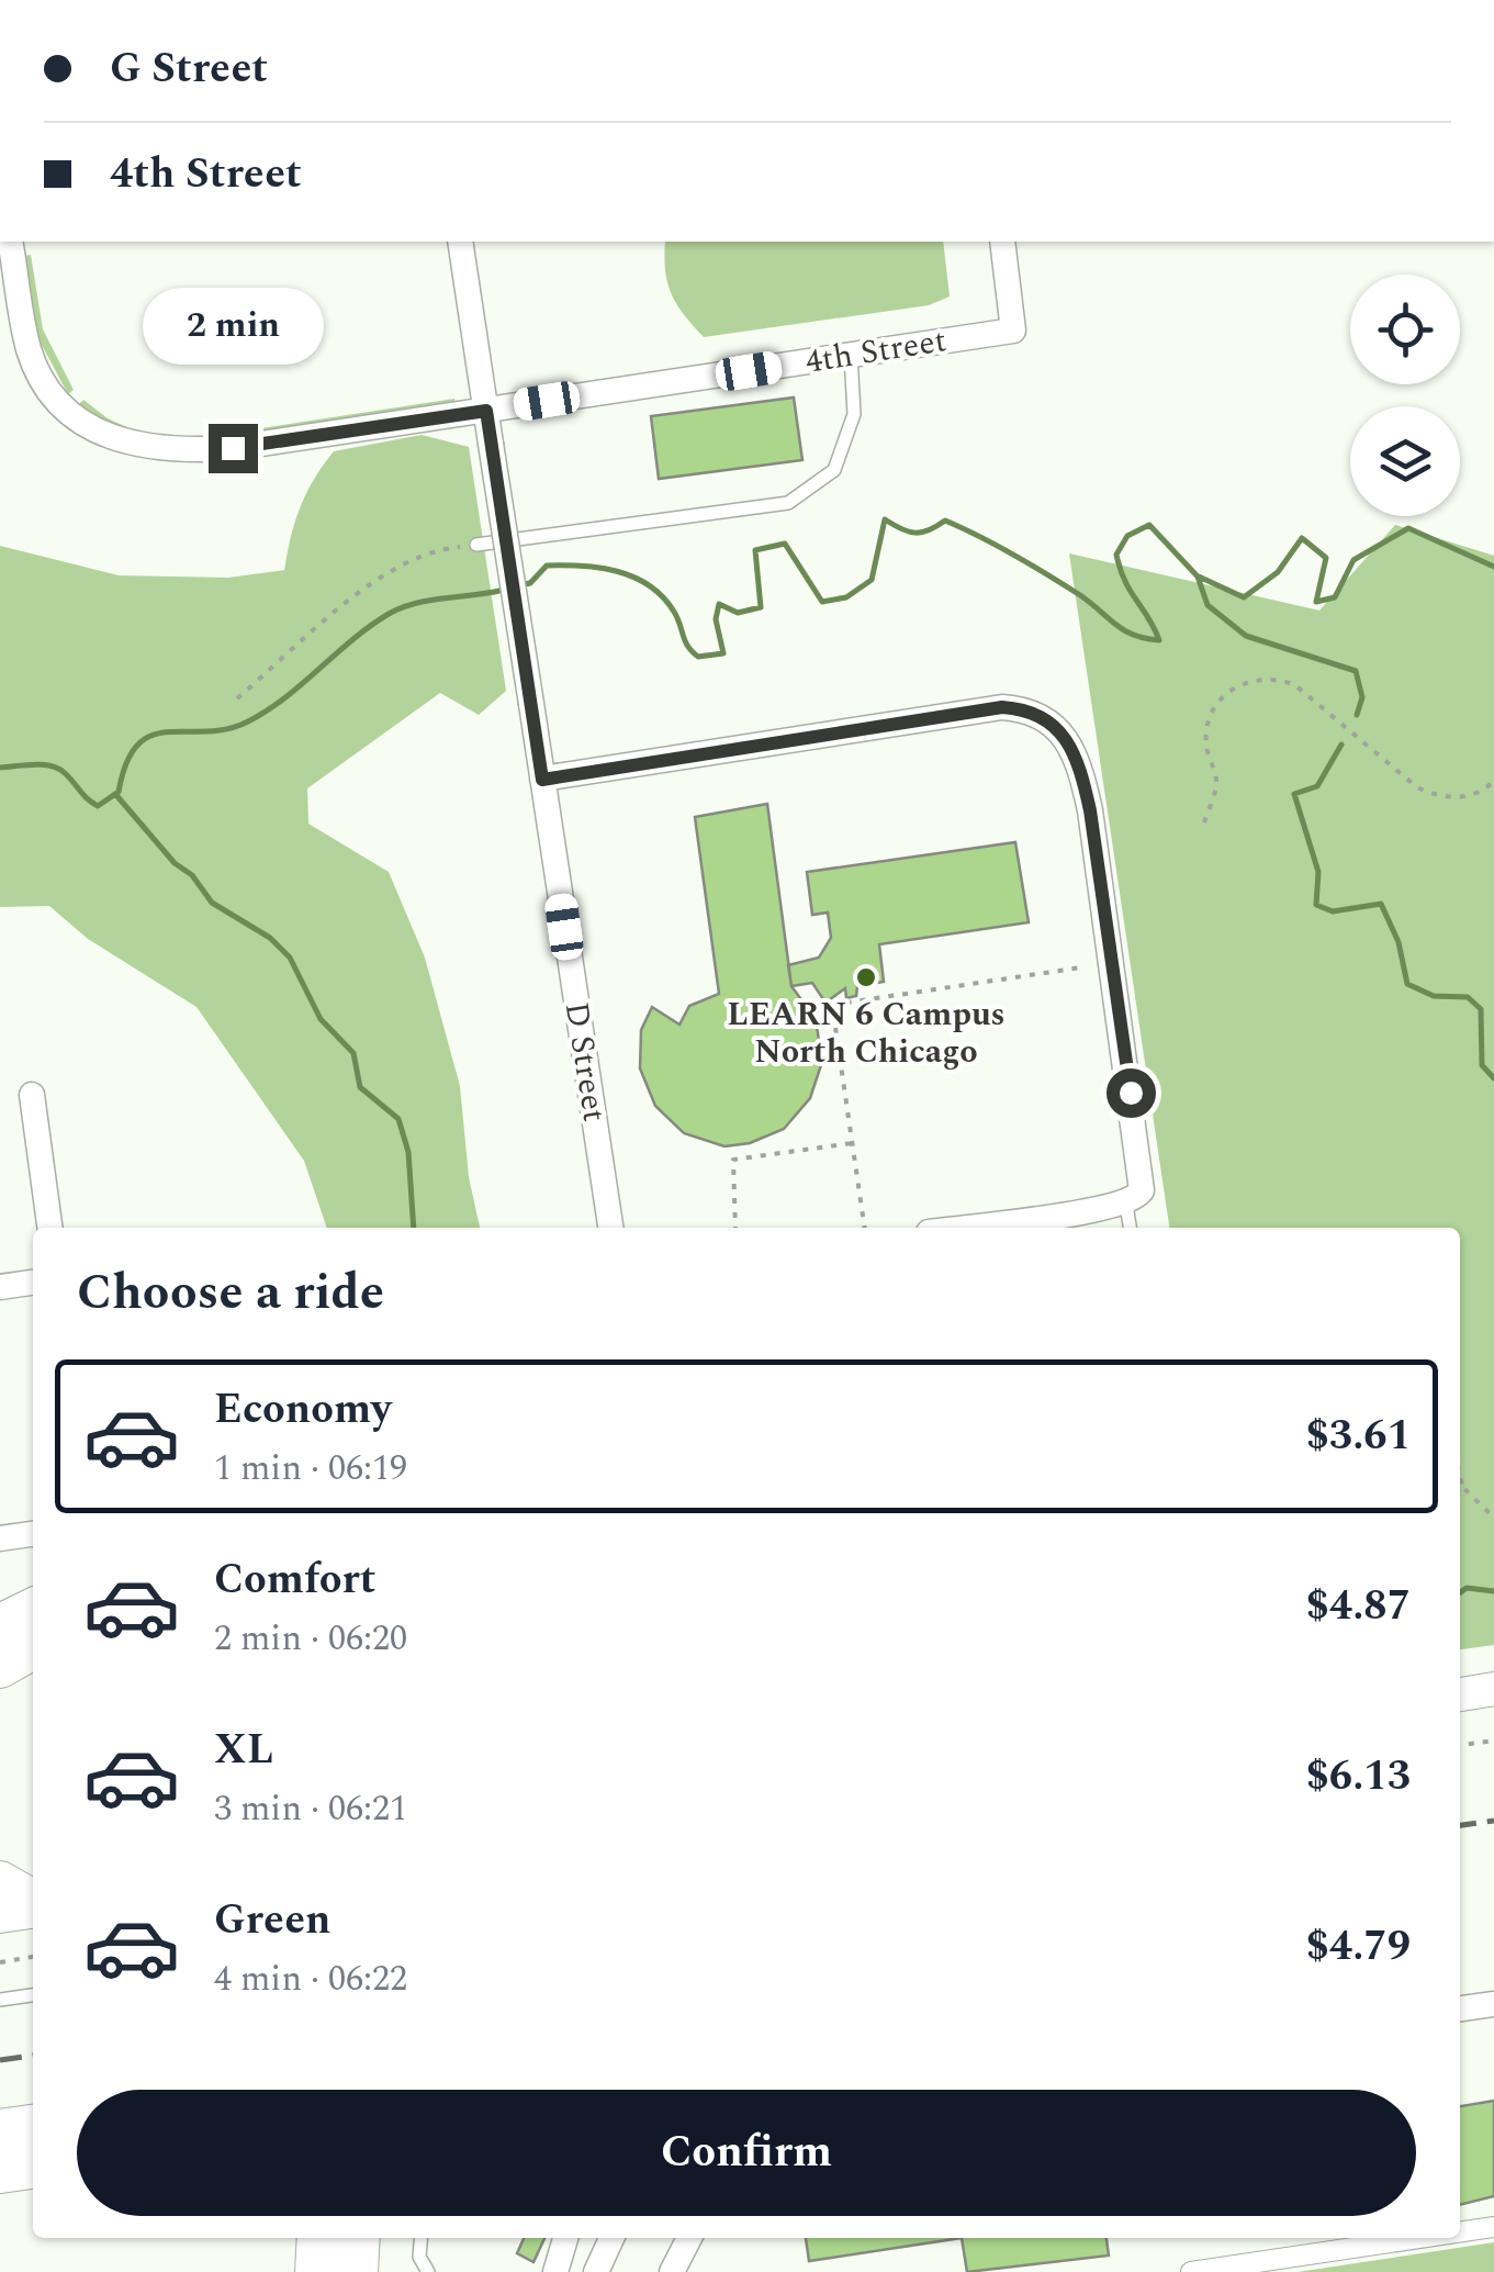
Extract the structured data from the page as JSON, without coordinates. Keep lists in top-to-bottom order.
{
  "streets": {
    "street": ["4th Street", "D Street"]
  },
  "crossings": [
    ["4th Street", "D Street"]
  ],
  "places": ["LEARN 6 Campus North Chicago"],
  "page": {
    "banner": ["G Street", "4th Street"],
    "bubble": "2 min",
    "heading": "Choose a ride",
    "list": [
      {
        "name": "Economy",
        "note": "1 min · 06:19",
        "value": "$3.61"
      },
      {
        "name": "Comfort",
        "note": "2 min · 06:20",
        "value": "$4.87"
      },
      {
        "name": "XL",
        "note": "3 min · 06:21",
        "value": "$6.13"
      },
      {
        "name": "Green",
        "note": "4 min · 06:22",
        "value": "$4.79"
      }
    ],
    "buttons": "Confirm"
  }
}
